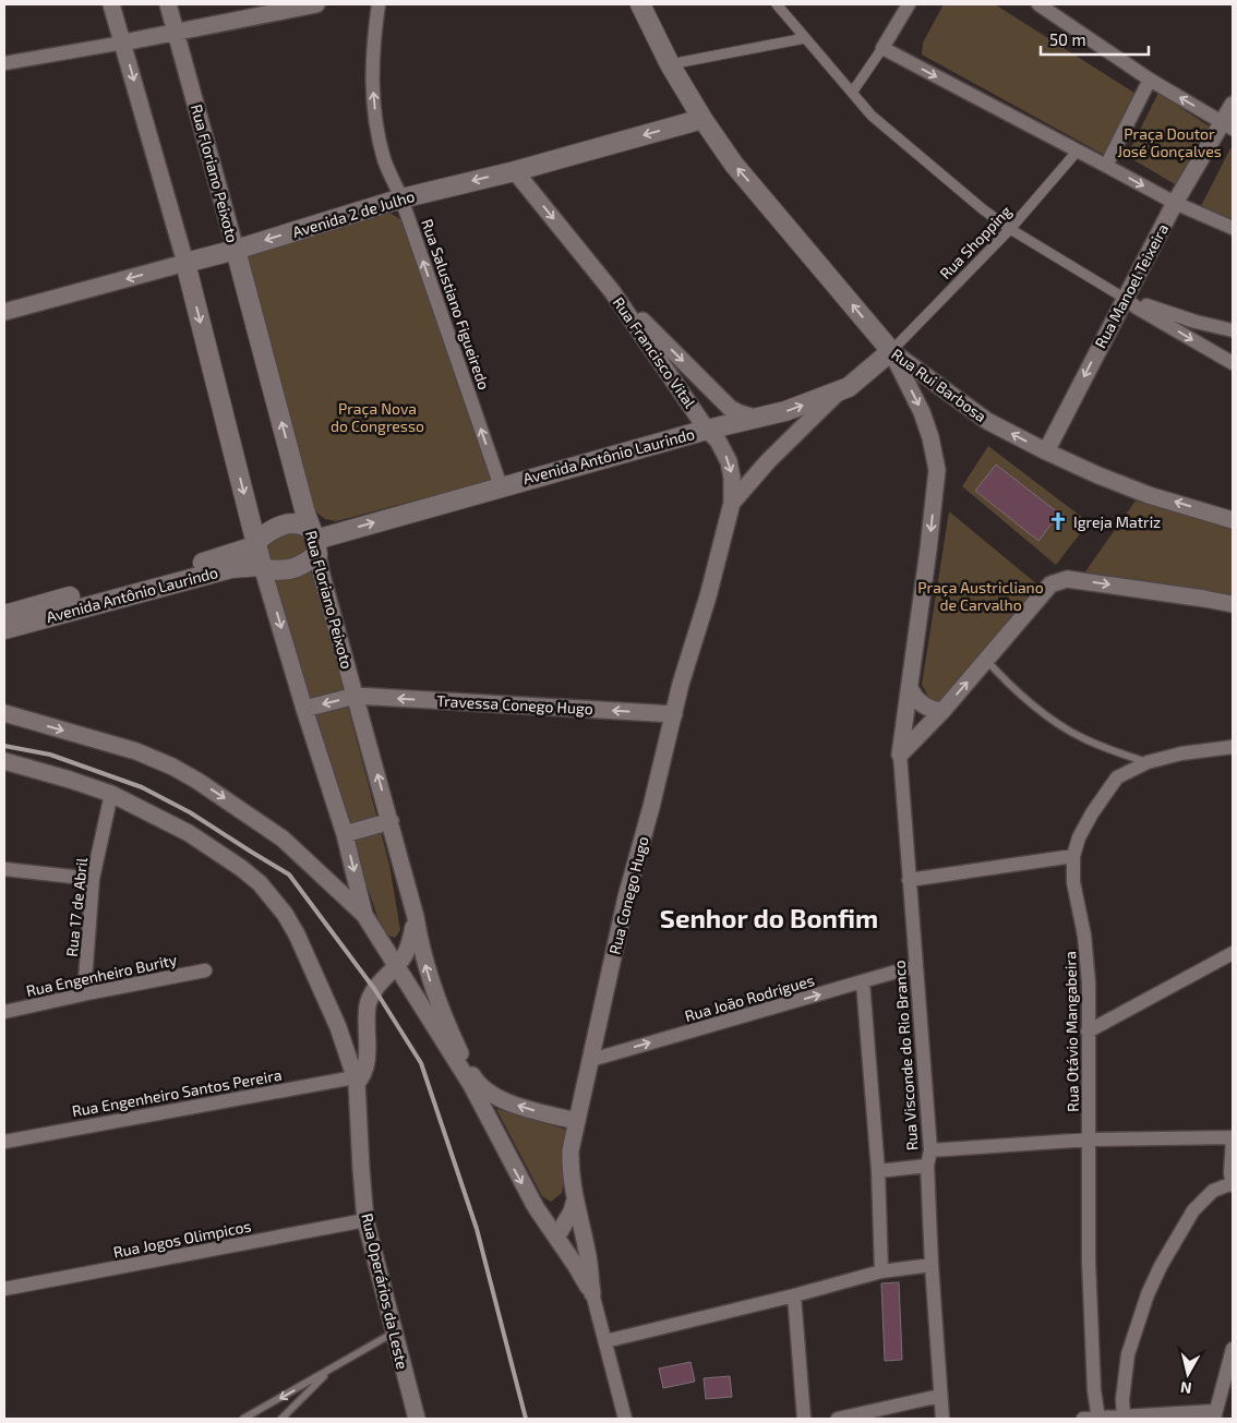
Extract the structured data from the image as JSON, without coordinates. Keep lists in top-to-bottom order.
{
  "streets": {
    "main road": [
      "Rua Floriano Peixoto",
      "Avenida 2 de Julho",
      "Rua Rui Barbosa",
      "Avenida Antônio Laurindo"
    ],
    "street": [
      "Rua Shopping",
      "Rua Manoel Teixeira",
      "Rua Salustiano Figueiredo",
      "Rua Francisco Vital",
      "Travessa Conego Hugo",
      "Rua Conego Hugo",
      "Rua 17 de Abril",
      "Rua Engenheiro Burity",
      "Rua João Rodrigues",
      "Rua Otávio Mangabeira",
      "Rua Visconde do Rio Branco",
      "Rua Engenheiro Santos Pereira",
      "Rua Jogos Olimpicos",
      "Rua Operários da Leste"
    ]
  },
  "crossings": [
    ["Rua Floriano Peixoto", "Avenida 2 de Julho"],
    ["Rua Floriano Peixoto", "Avenida Antônio Laurindo"],
    ["Rua Floriano Peixoto", "Travessa Conego Hugo"],
    ["Rua Floriano Peixoto", "Rua Conego Hugo"],
    ["Avenida 2 de Julho", "Rua Salustiano Figueiredo"],
    ["Avenida 2 de Julho", "Rua Francisco Vital"],
    ["Avenida 2 de Julho", "Rua Rui Barbosa"],
    ["Rua Shopping", "Rua Rui Barbosa"],
    ["Rua Shopping", "Avenida Antônio Laurindo"],
    ["Rua Manoel Teixeira", "Rua Rui Barbosa"],
    ["Rua Salustiano Figueiredo", "Avenida Antônio Laurindo"],
    ["Rua Francisco Vital", "Avenida Antônio Laurindo"],
    ["Rua Francisco Vital", "Rua Conego Hugo"],
    ["Rua Rui Barbosa", "Avenida Antônio Laurindo"],
    ["Travessa Conego Hugo", "Rua Conego Hugo"],
    ["Rua Conego Hugo", "Rua João Rodrigues"],
    ["Rua 17 de Abril", "Rua Engenheiro Burity"],
    ["Rua 17 de Abril", "Rua Operários da Leste"],
    ["Rua João Rodrigues", "Rua Visconde do Rio Branco"],
    ["Rua Engenheiro Santos Pereira", "Rua Operários da Leste"],
    ["Rua Jogos Olimpicos", "Rua Operários da Leste"]
  ],
  "one_way": [
    "Avenida 2 de Julho",
    "Rua Manoel Teixeira",
    "Rua Salustiano Figueiredo",
    "Rua Rui Barbosa",
    "Travessa Conego Hugo",
    "Rua João Rodrigues"
  ],
  "districts": ["Senhor do Bonfim"],
  "parks": ["Praça Doutor José Gonçalves", "Praça Nova do Congresso", "Praça Austricliano de Carvalho"],
  "places": {
    "church": ["Igreja Matriz"]
  },
  "scale_bar": "50 m",
  "north": "bottom"
}
